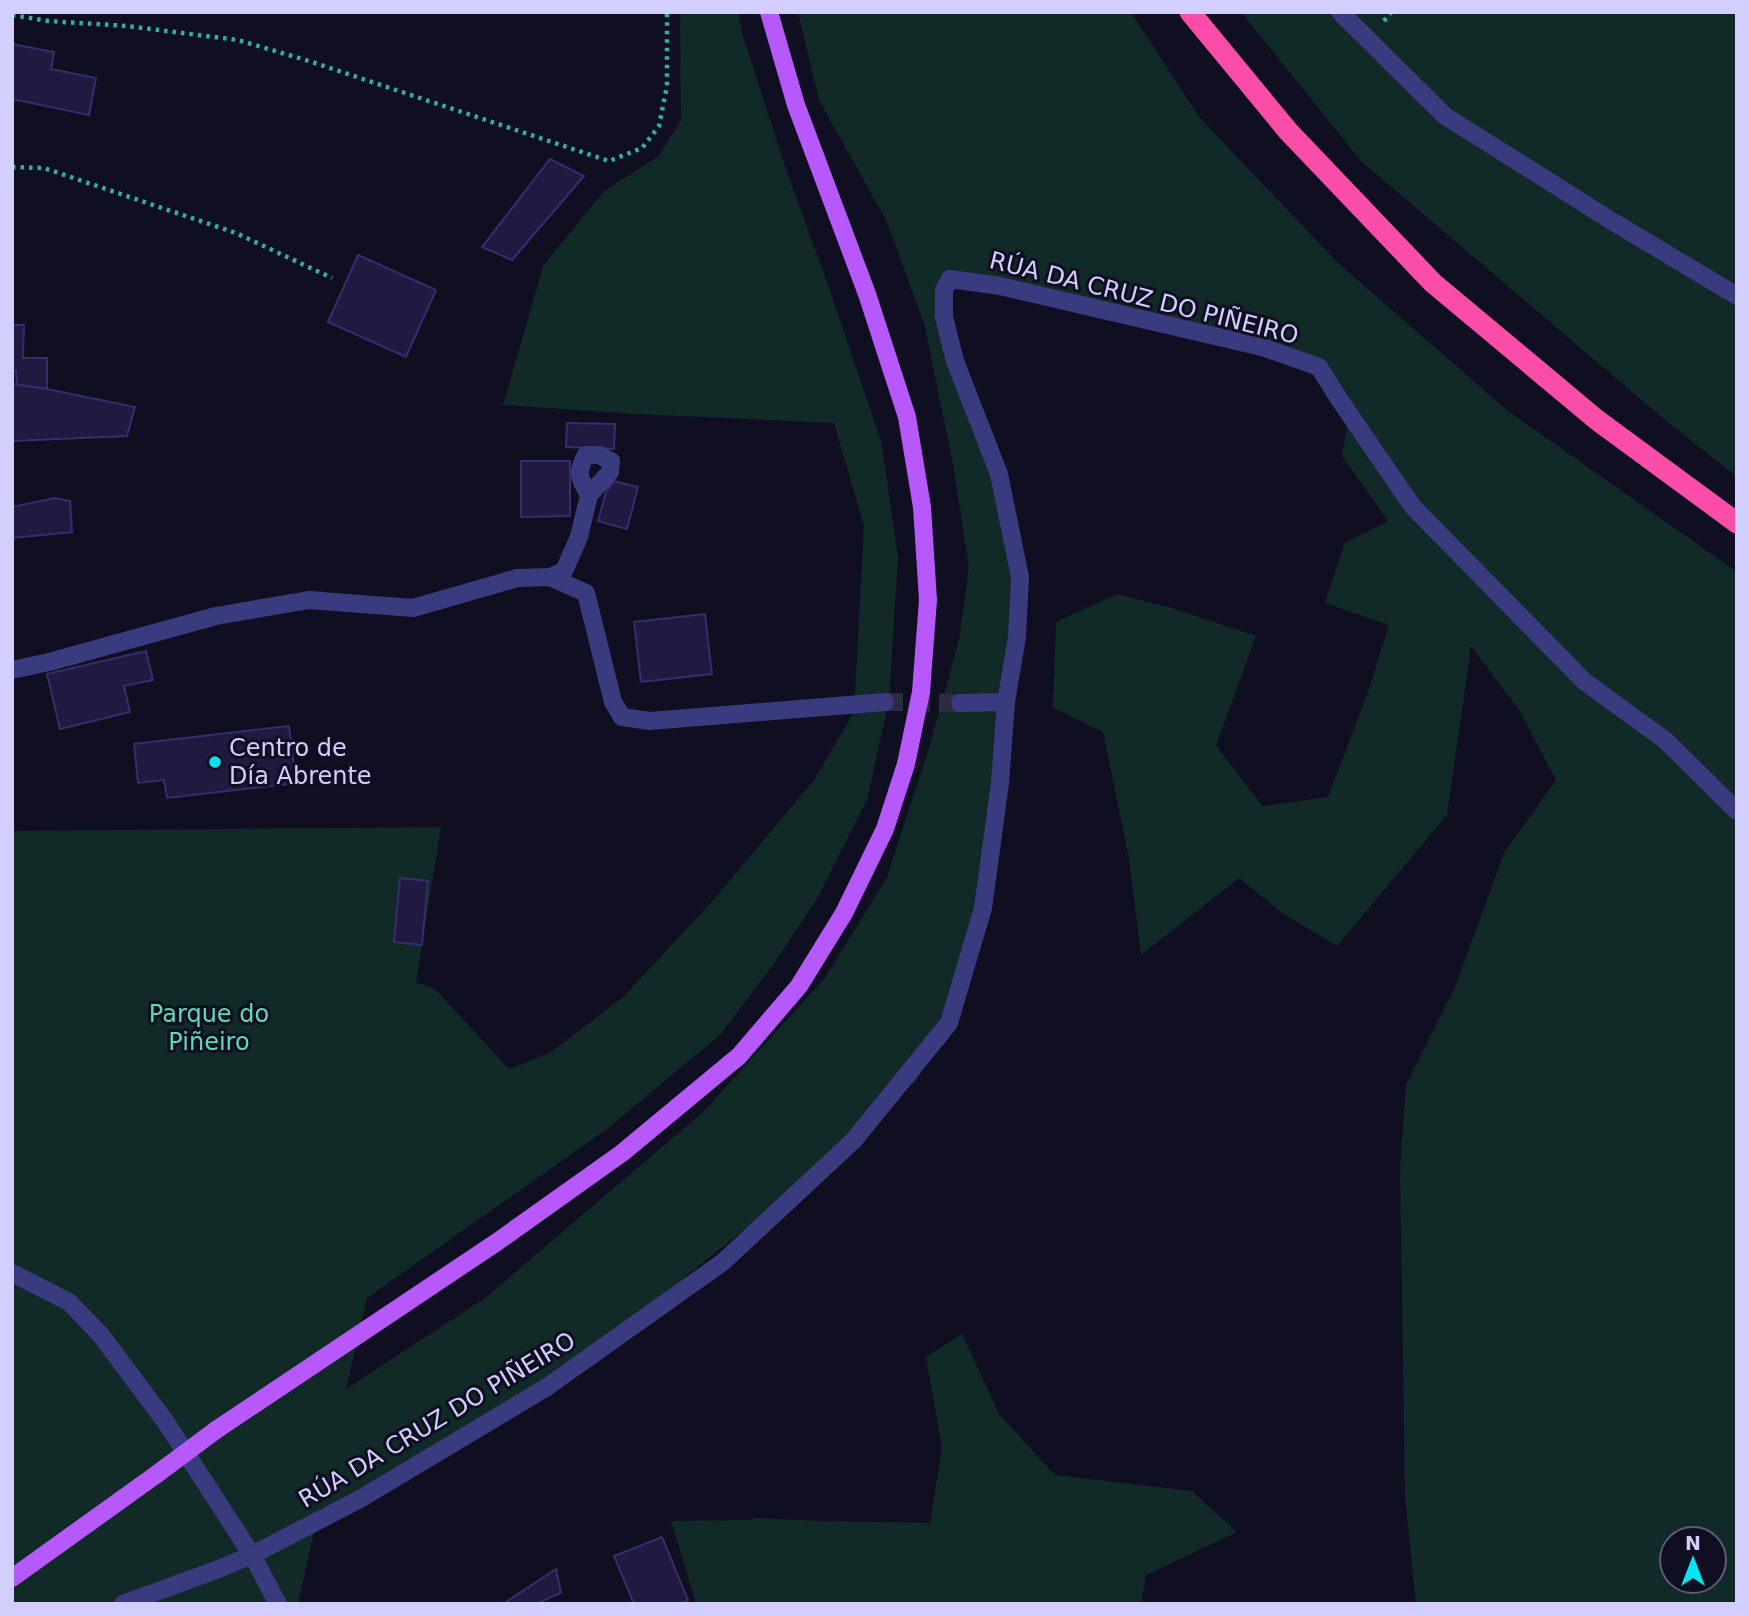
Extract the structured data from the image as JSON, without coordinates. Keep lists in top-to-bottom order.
{
  "streets": {
    "street": ["RÚA DA CRUZ DO PIÑEIRO"]
  },
  "parks": ["Parque do Piñeiro"],
  "places": ["Centro de Día Abrente"],
  "north": "top"
}
